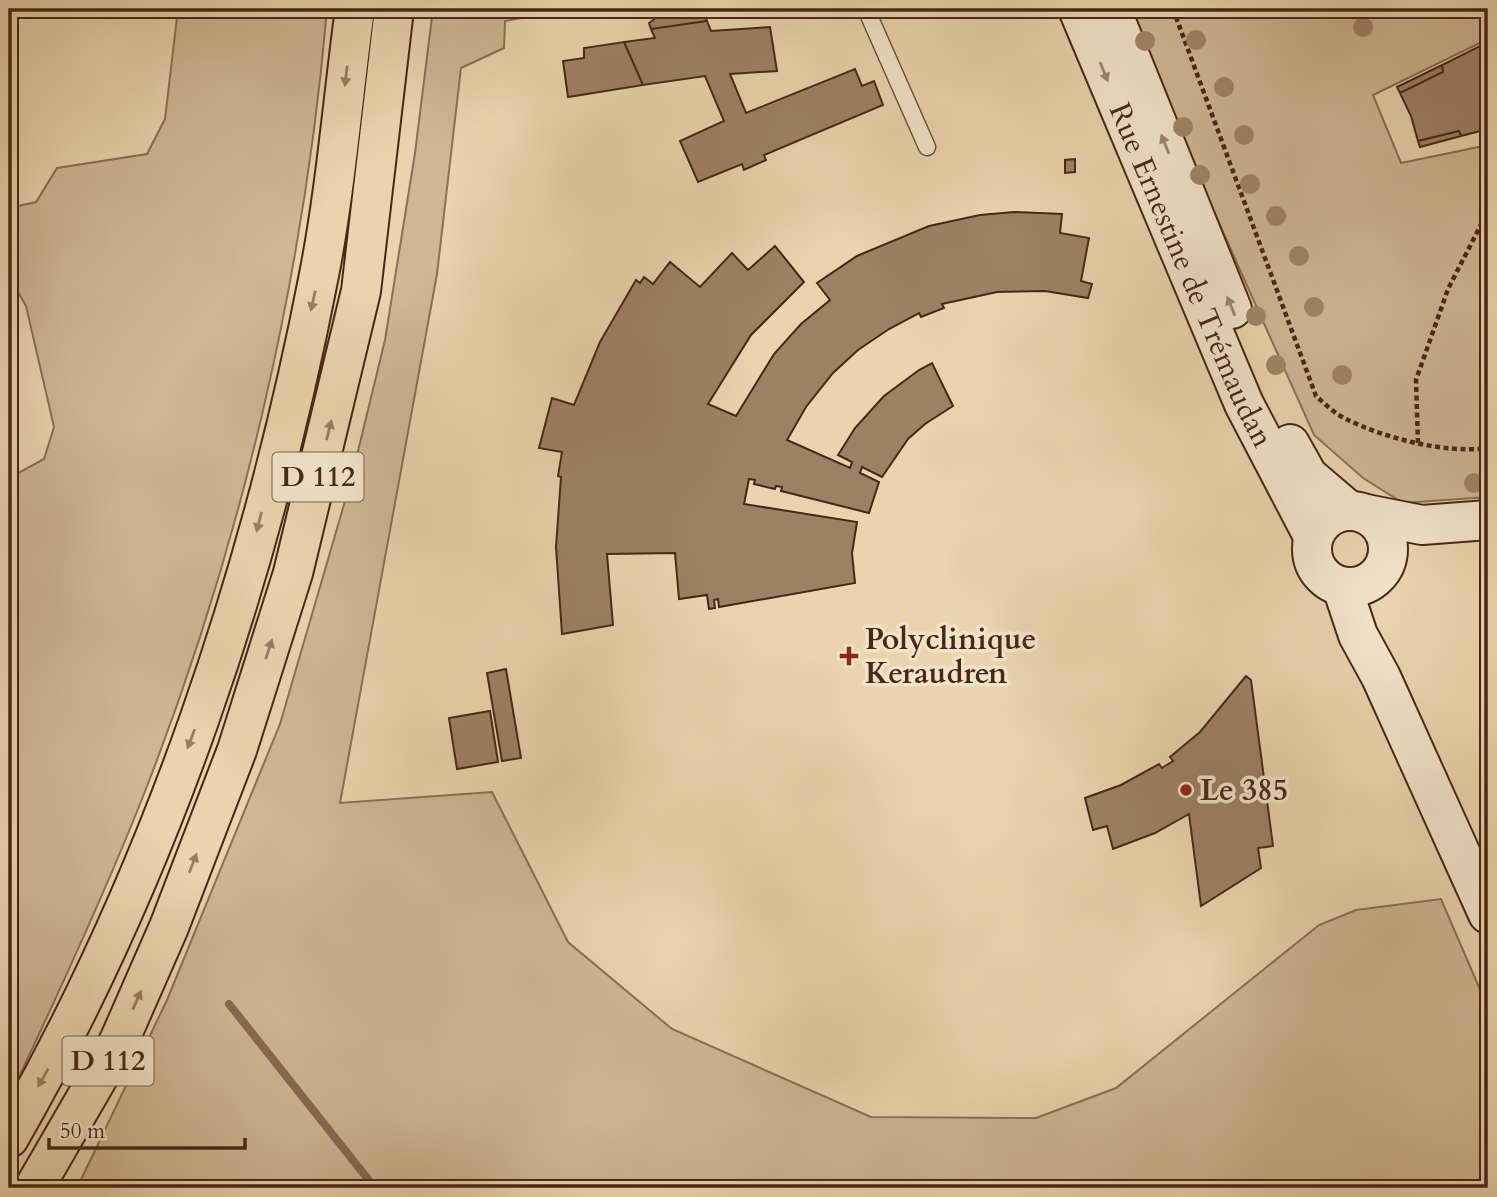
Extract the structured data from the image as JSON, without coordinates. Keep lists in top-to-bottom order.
{
  "streets": {
    "highway": ["D 112"],
    "street": ["Rue Ernestine de Trémaudan"]
  },
  "places": {
    "health": ["Polyclinique Keraudren"],
    "other": ["Le 385"]
  },
  "scale_bar": "50 m"
}
